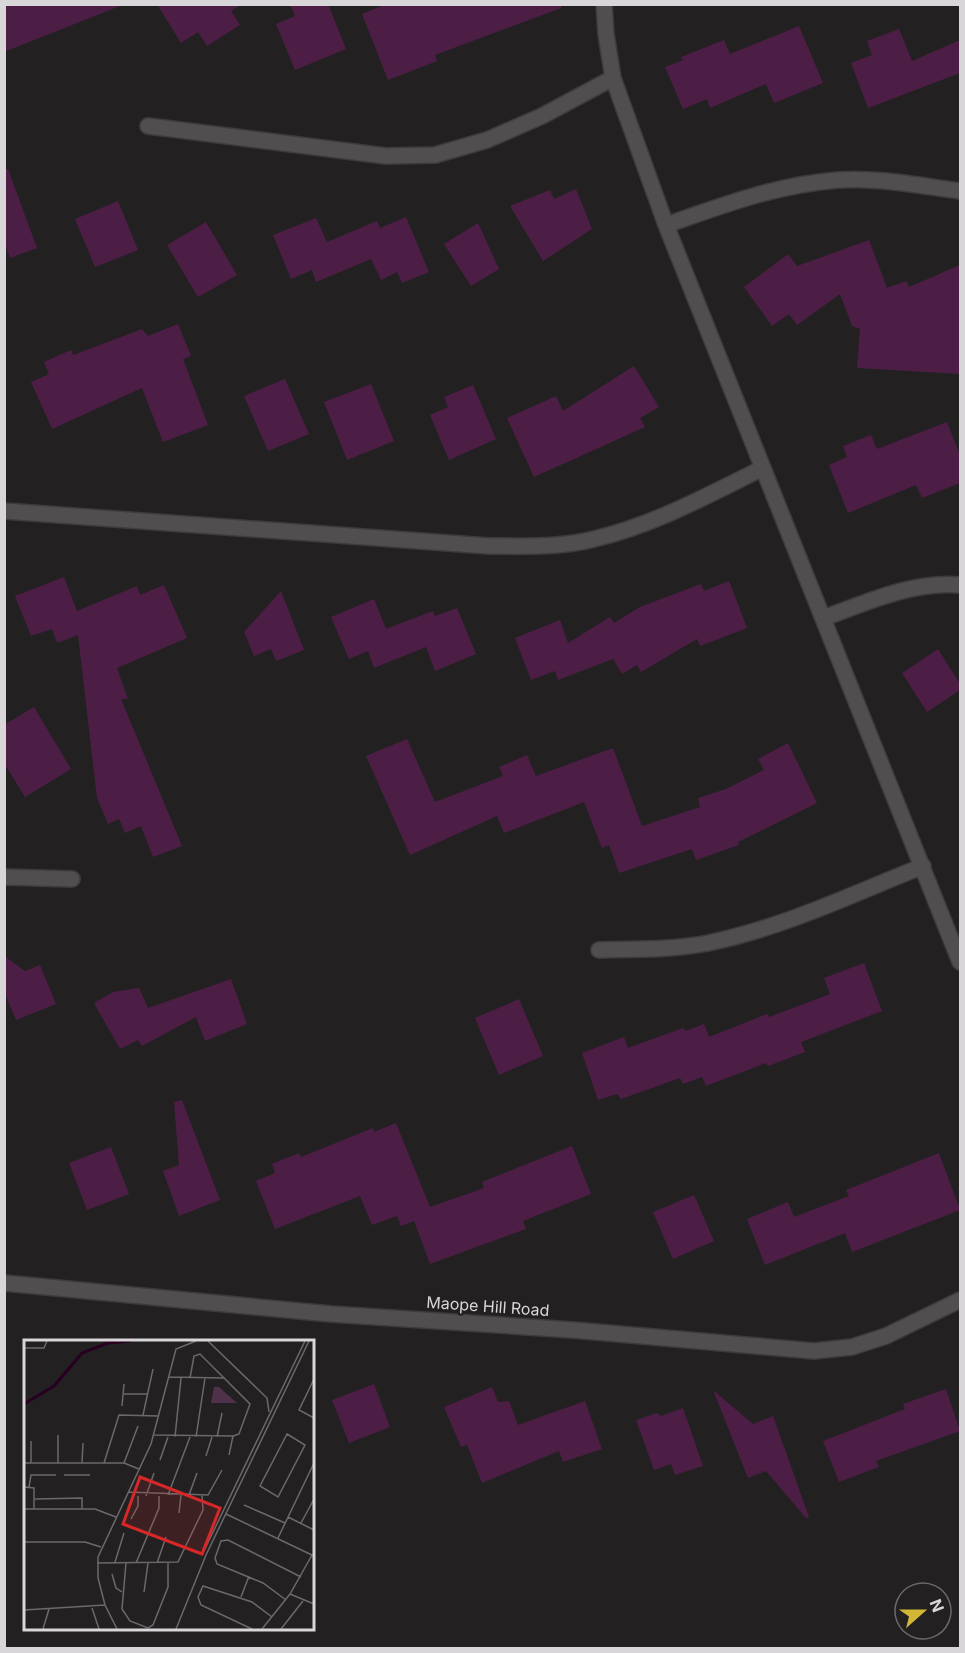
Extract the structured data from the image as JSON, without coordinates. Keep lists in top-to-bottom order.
{
  "streets": {
    "street": ["Maope Hill Road"]
  },
  "north": "right"
}
